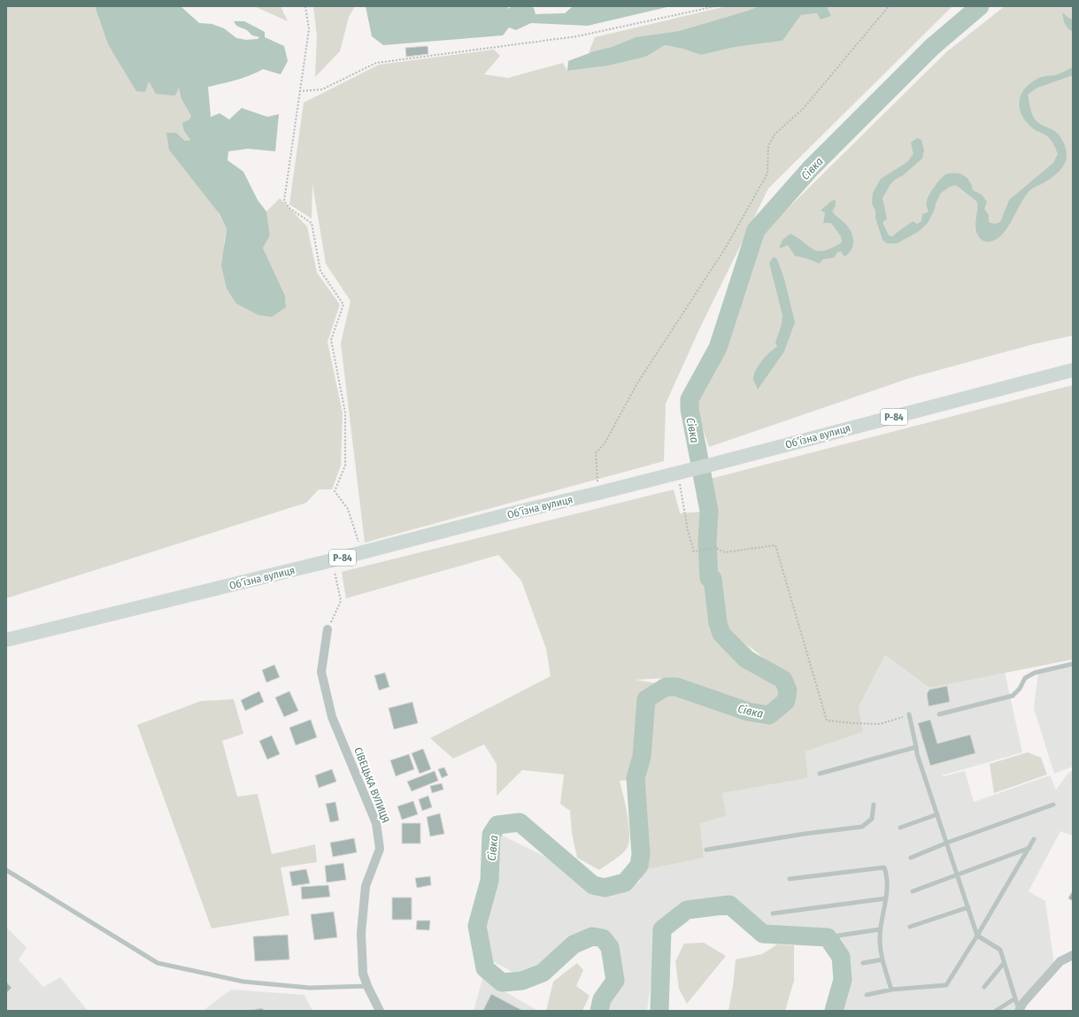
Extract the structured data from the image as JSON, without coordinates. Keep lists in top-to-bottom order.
{
  "streets": {
    "main road": ["Р-84", "Обʼїзна вулиця"],
    "street": ["СІВЕЦЬКА ВУЛИЦЯ"]
  },
  "water": ["Сівка"]
}
